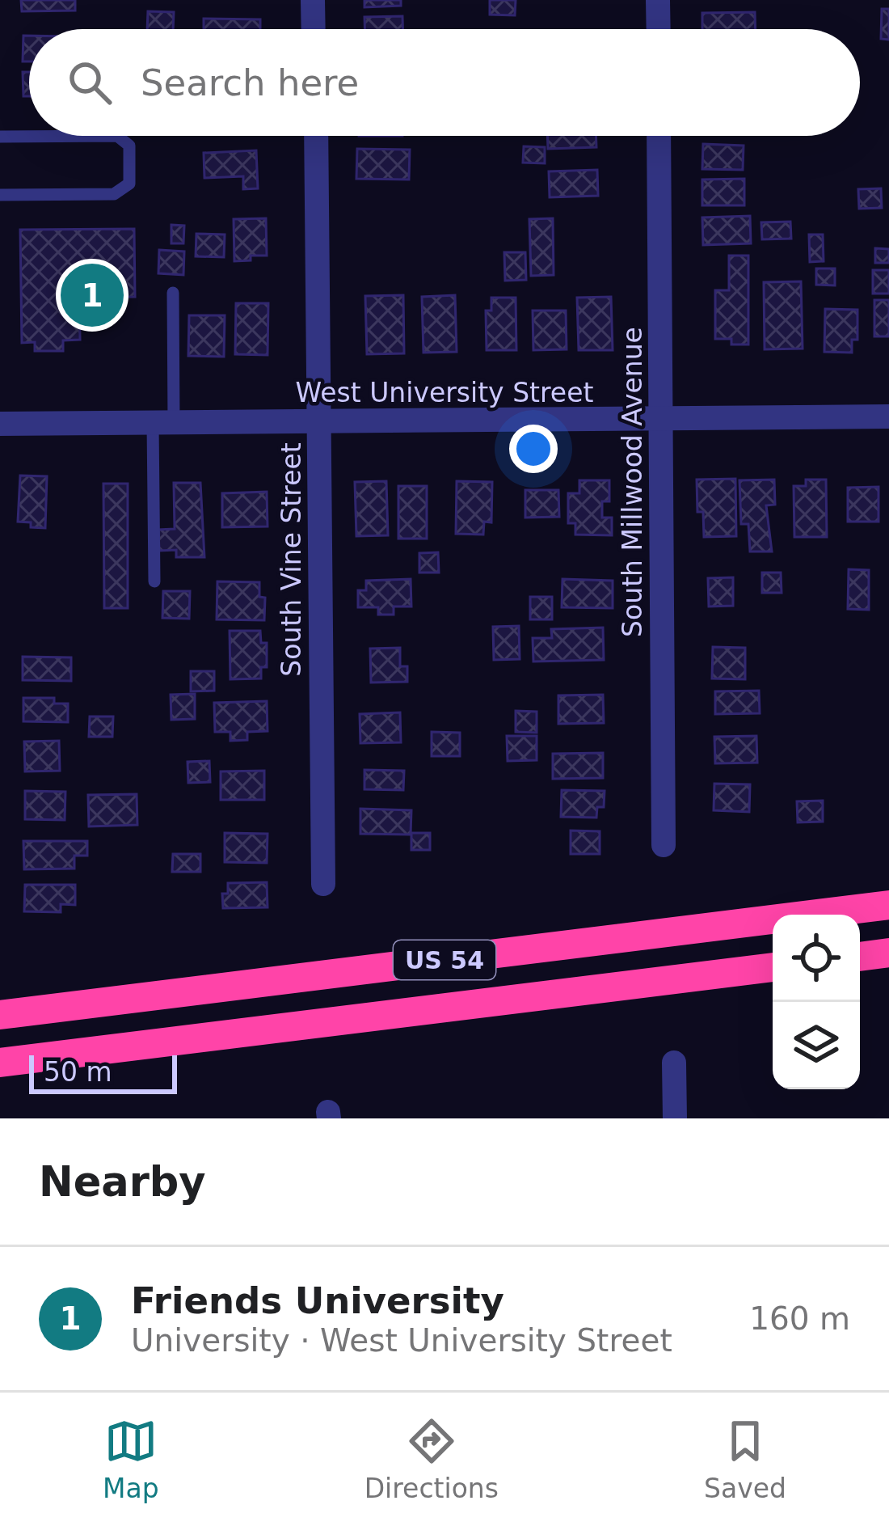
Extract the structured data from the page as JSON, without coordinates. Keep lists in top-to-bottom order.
{
  "streets": {
    "highway": ["US 54"],
    "street": ["West University Street", "South Millwood Avenue", "South Vine Street"]
  },
  "crossings": [
    ["West University Street", "South Millwood Avenue"],
    ["West University Street", "South Vine Street"]
  ],
  "scale_bar": "50 m",
  "page": {
    "search": "Search here",
    "pins": "1",
    "scale": "50 m",
    "heading": "Nearby",
    "list": [
      {
        "mark": "1",
        "name": "Friends University",
        "note": "University · West University Street",
        "value": "160 m"
      }
    ],
    "nav": ["Map", "Directions", "Saved"]
  }
}
